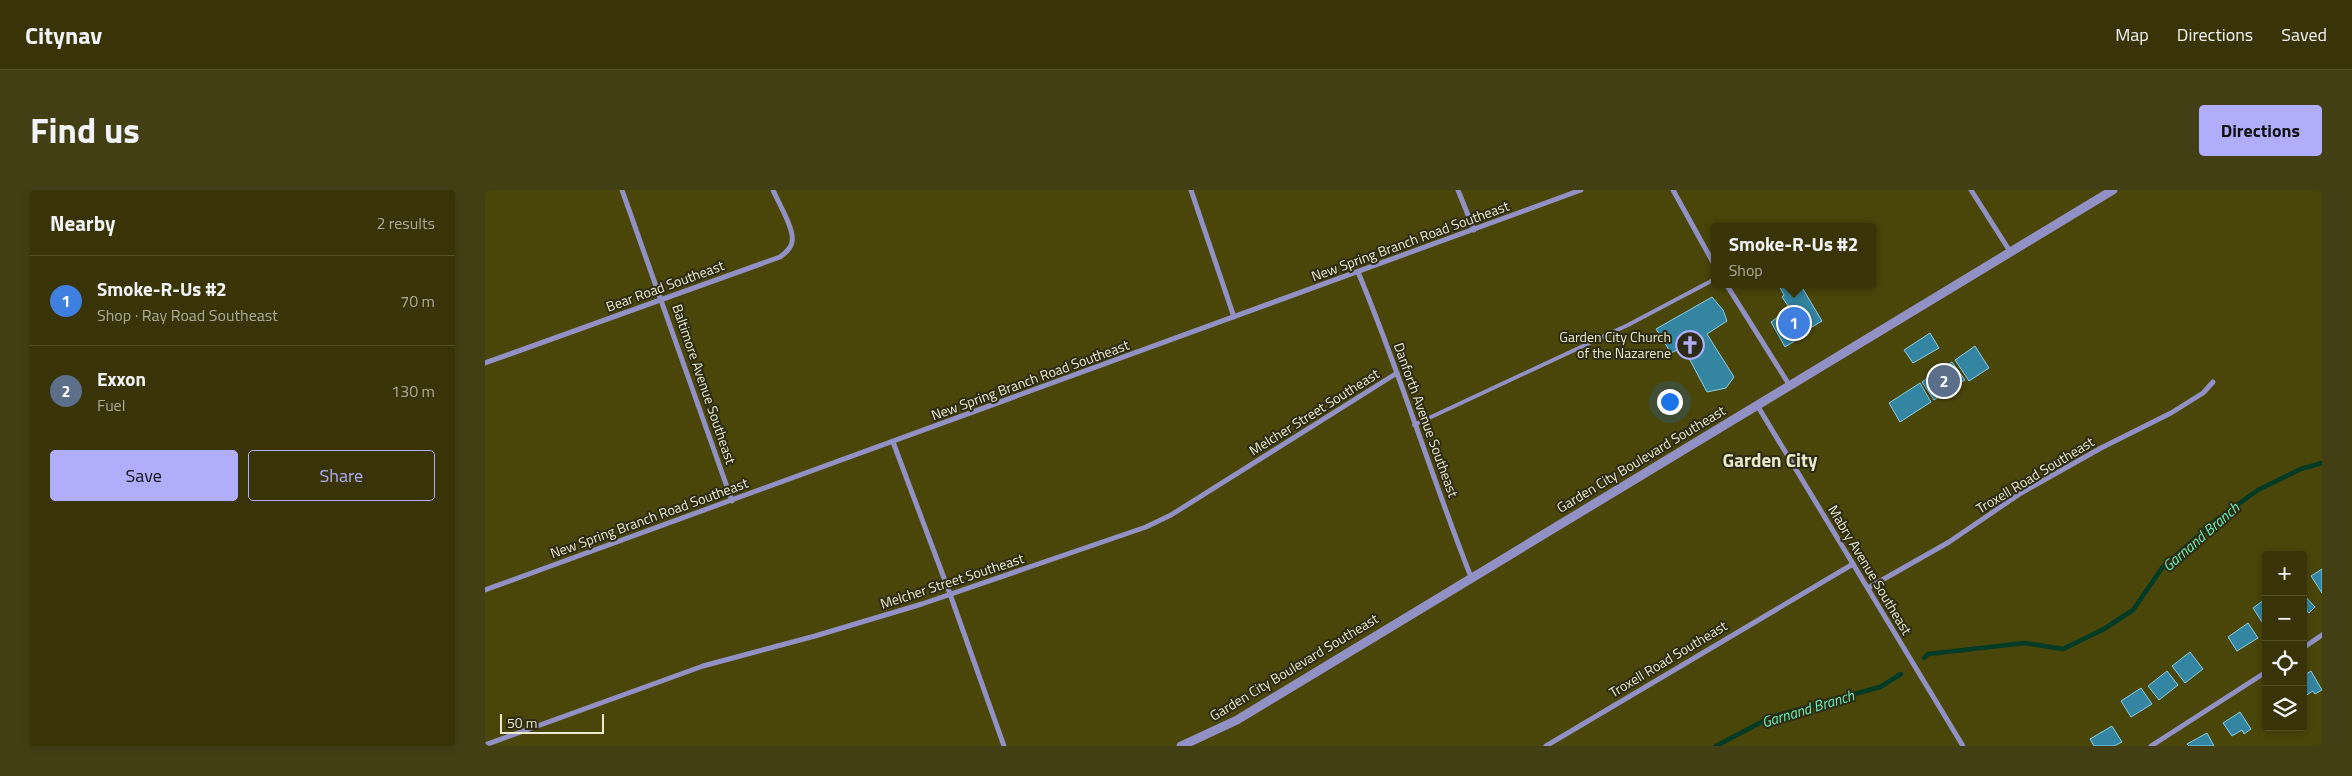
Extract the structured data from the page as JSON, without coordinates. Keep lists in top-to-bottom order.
{
  "streets": {
    "street": [
      "New Spring Branch Road Southeast",
      "Bear Road Southeast",
      "Baltimore Avenue Southeast",
      "Melcher Street Southeast",
      "Danforth Avenue Southeast",
      "Garden City Boulevard Southeast",
      "Troxell Road Southeast",
      "Mabry Avenue Southeast"
    ]
  },
  "crossings": [
    ["New Spring Branch Road Southeast", "Baltimore Avenue Southeast"],
    ["New Spring Branch Road Southeast", "Danforth Avenue Southeast"],
    ["Bear Road Southeast", "Baltimore Avenue Southeast"],
    ["Melcher Street Southeast", "Danforth Avenue Southeast"],
    ["Danforth Avenue Southeast", "Garden City Boulevard Southeast"],
    ["Garden City Boulevard Southeast", "Mabry Avenue Southeast"],
    ["Troxell Road Southeast", "Mabry Avenue Southeast"]
  ],
  "districts": ["Garden City"],
  "water": ["Garnand Branch"],
  "places": {
    "church": ["Garden City Church of the Nazarene"]
  },
  "scale_bar": "50 m",
  "page": {
    "header": "Citynav",
    "nav": ["Map", "Directions", "Saved"],
    "title": "Find us",
    "buttons": [
      "Directions",
      ["Save", "Share"]
    ],
    "heading": ["Nearby", "2 results"],
    "popup": ["Smoke-R-Us #2", "Shop"],
    "list": [
      {
        "mark": "1",
        "name": "Smoke-R-Us #2",
        "note": "Shop · Ray Road Southeast",
        "value": "70 m"
      },
      {
        "mark": "2",
        "name": "Exxon",
        "note": "Fuel",
        "value": "130 m"
      }
    ],
    "pins": ["1", "2"],
    "map_buttons": ["+", "−"],
    "scale": "50 m"
  }
}
